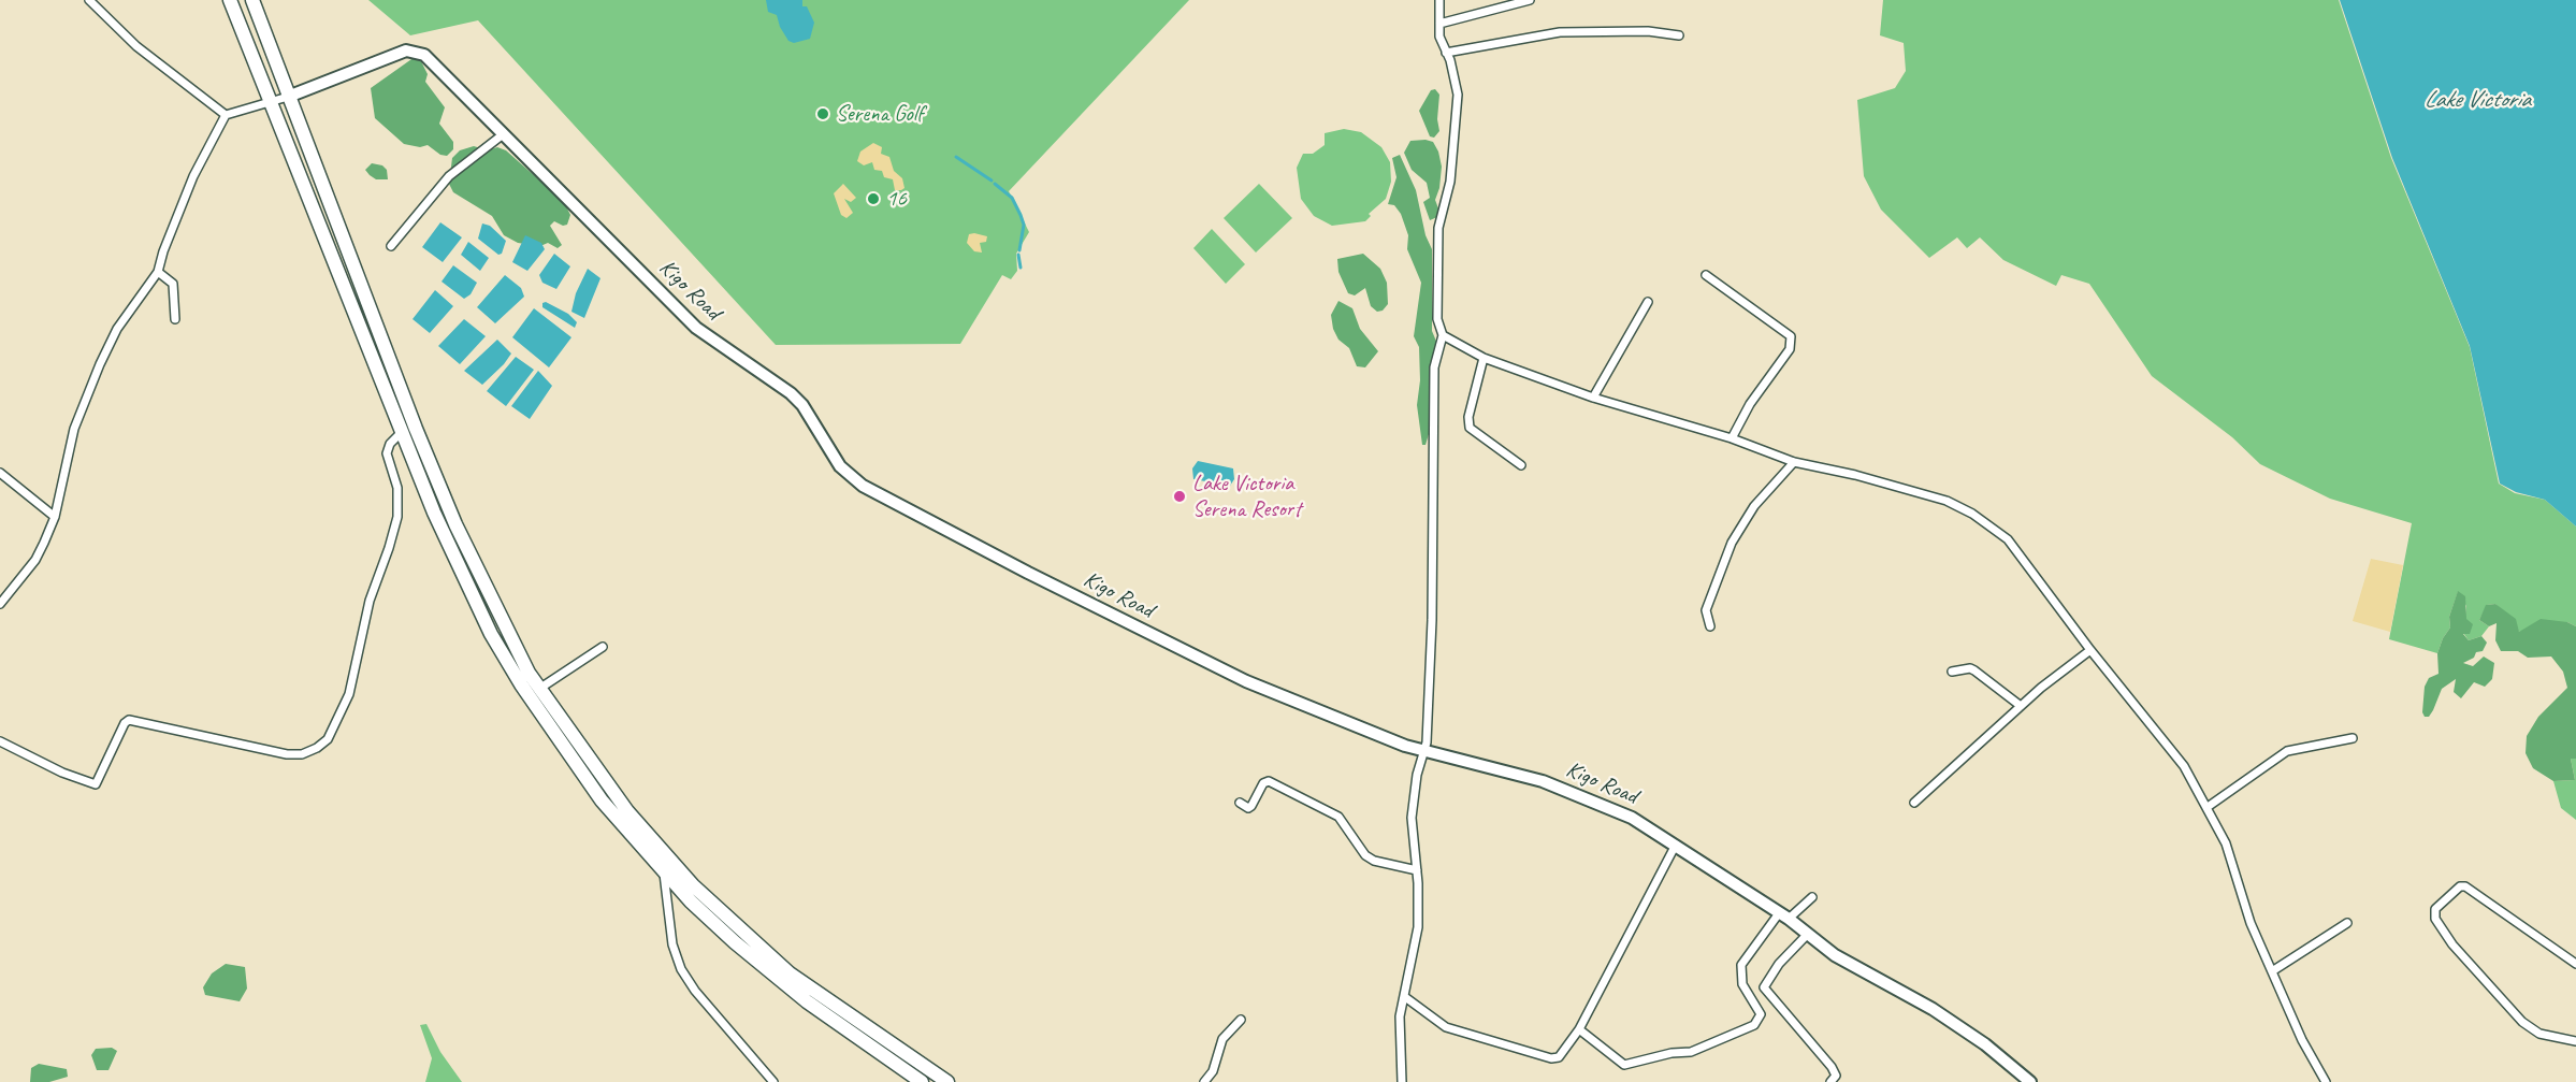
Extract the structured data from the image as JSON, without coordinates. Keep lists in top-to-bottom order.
{
  "streets": {
    "street": ["Kigo Road"]
  },
  "water": ["Lake Victoria"],
  "places": ["Serena Golf", "16", "Lake Victoria Serena Resort"]
}
